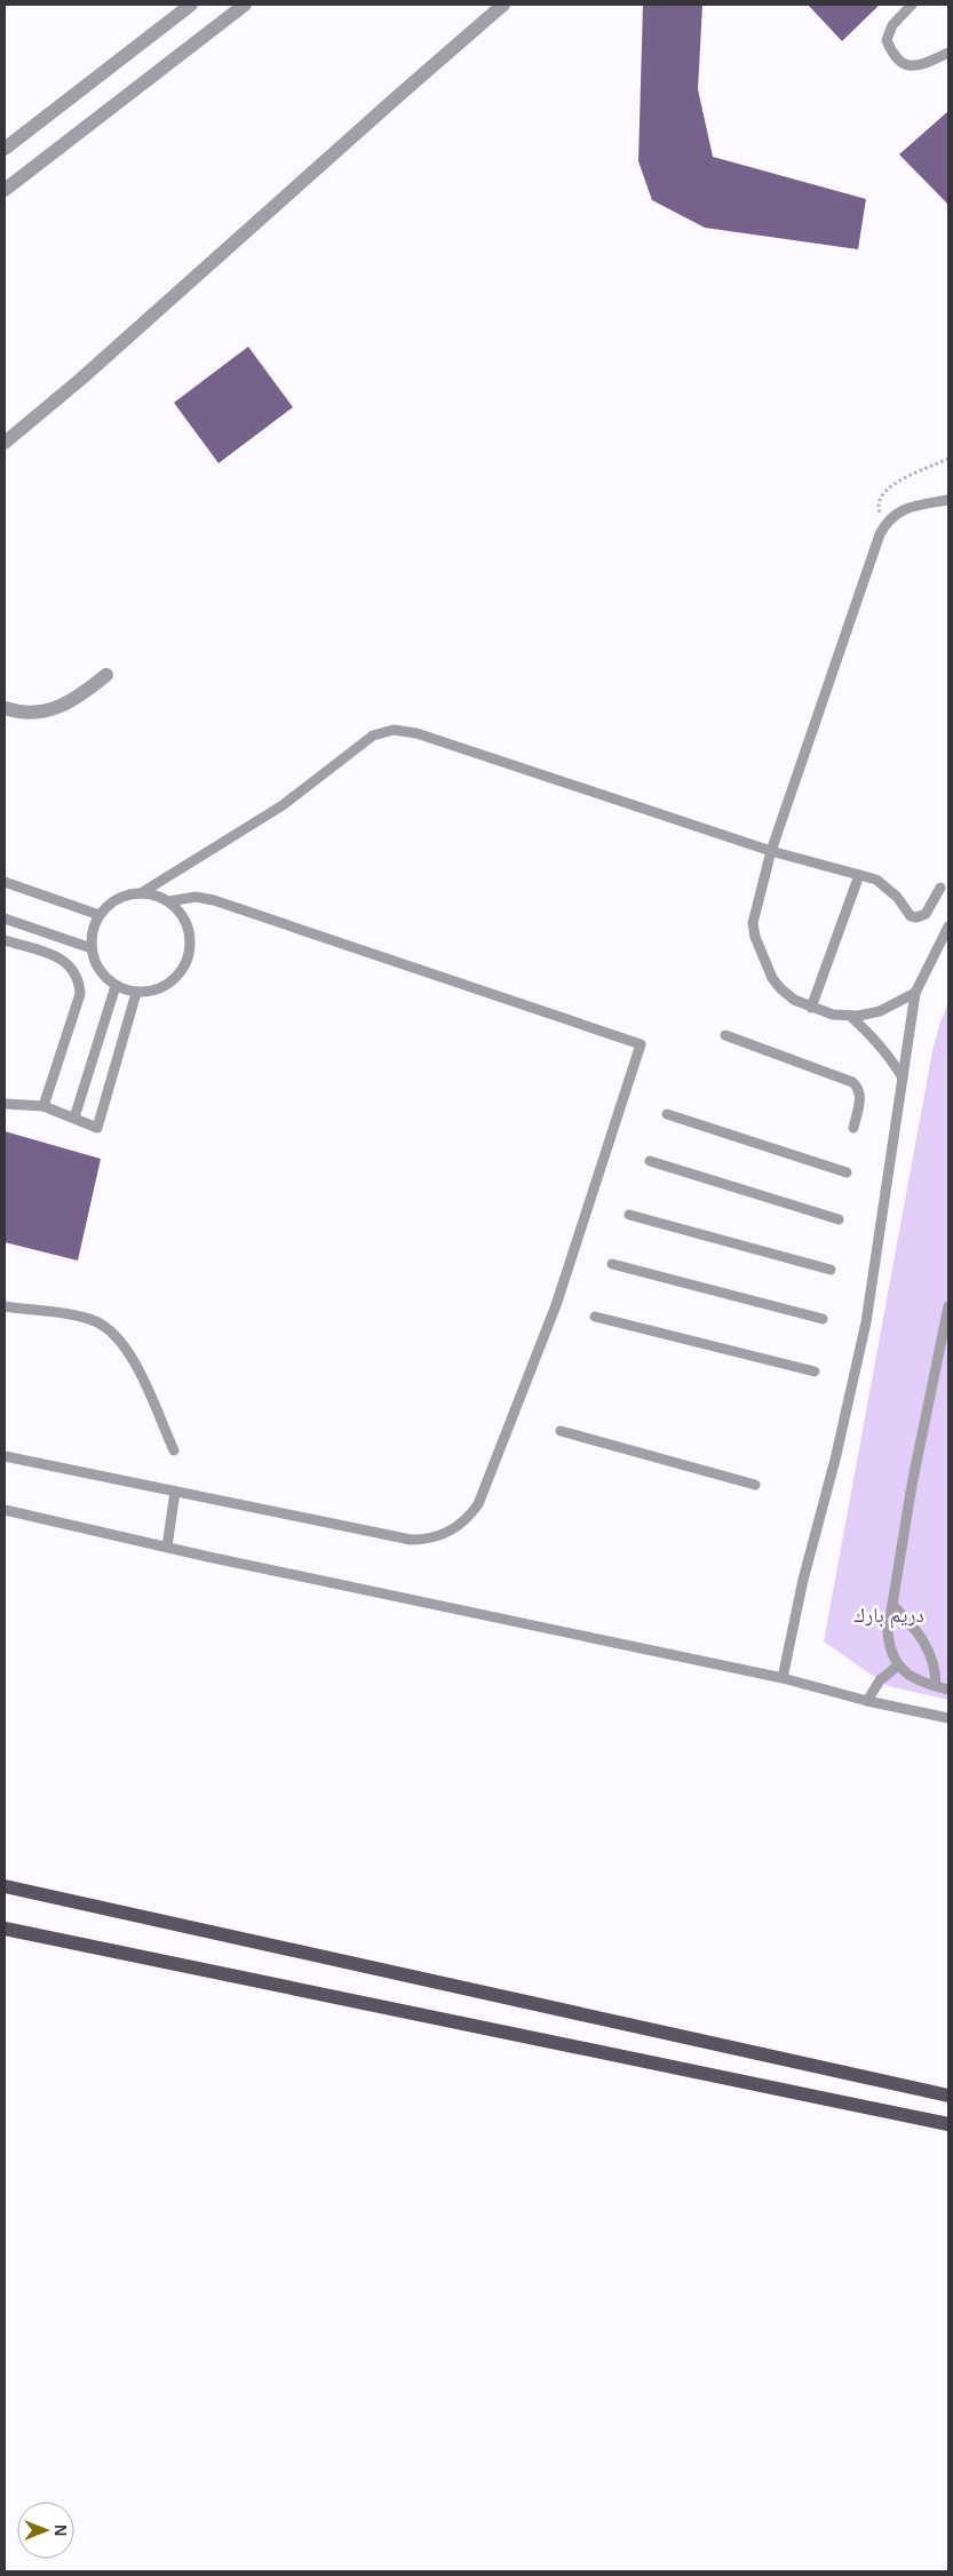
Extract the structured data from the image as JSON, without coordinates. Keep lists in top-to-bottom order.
{
  "parks": ["دريم بارك"],
  "north": "right"
}
